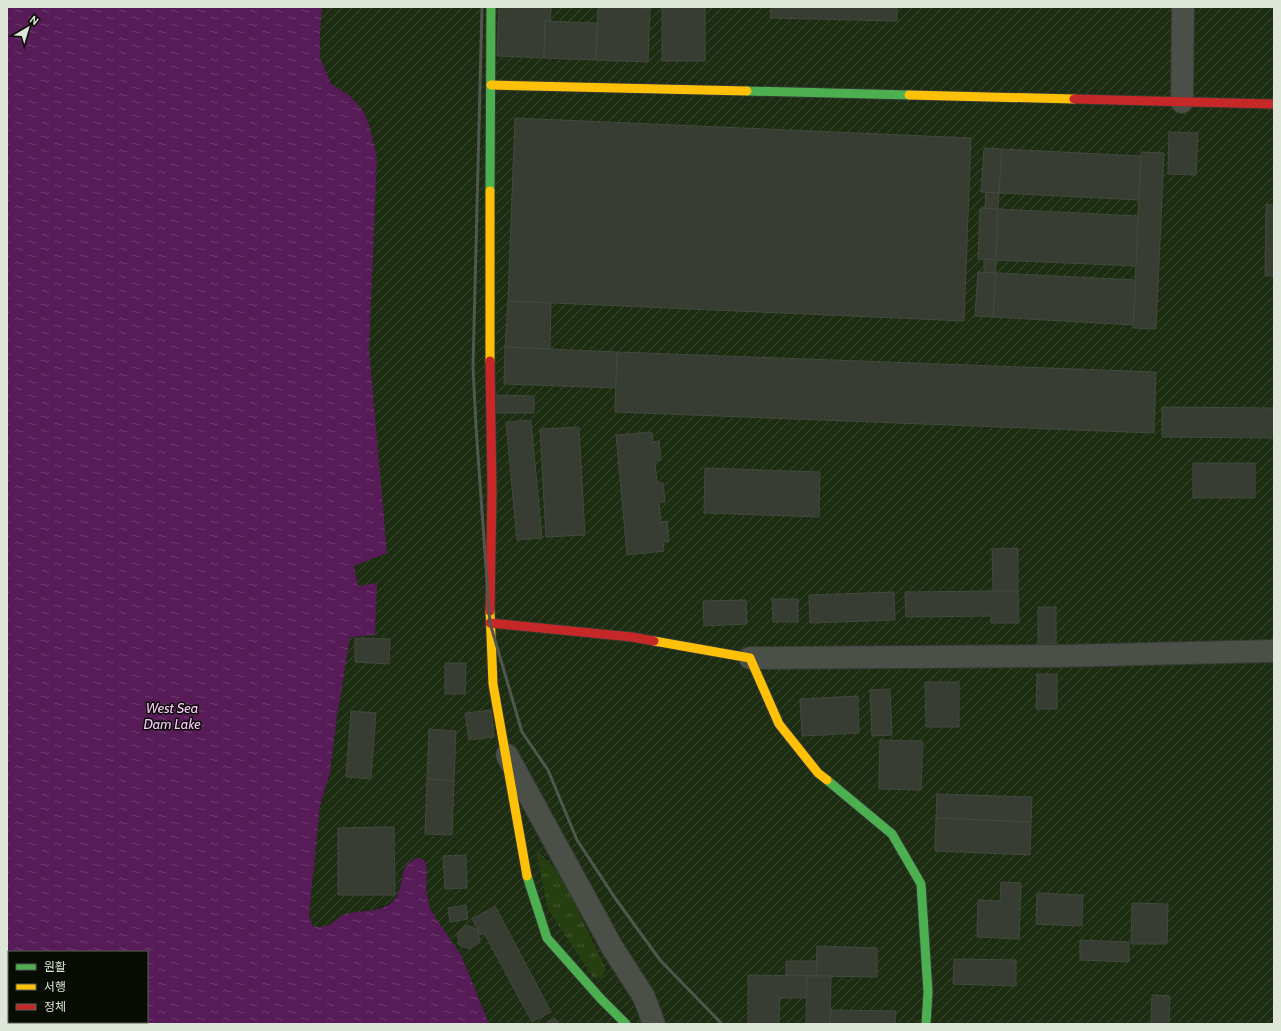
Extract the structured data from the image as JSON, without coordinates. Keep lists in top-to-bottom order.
{
  "water": ["West Sea Dam Lake"],
  "legend": ["원활", "서행", "정체"],
  "north": "top right"
}
